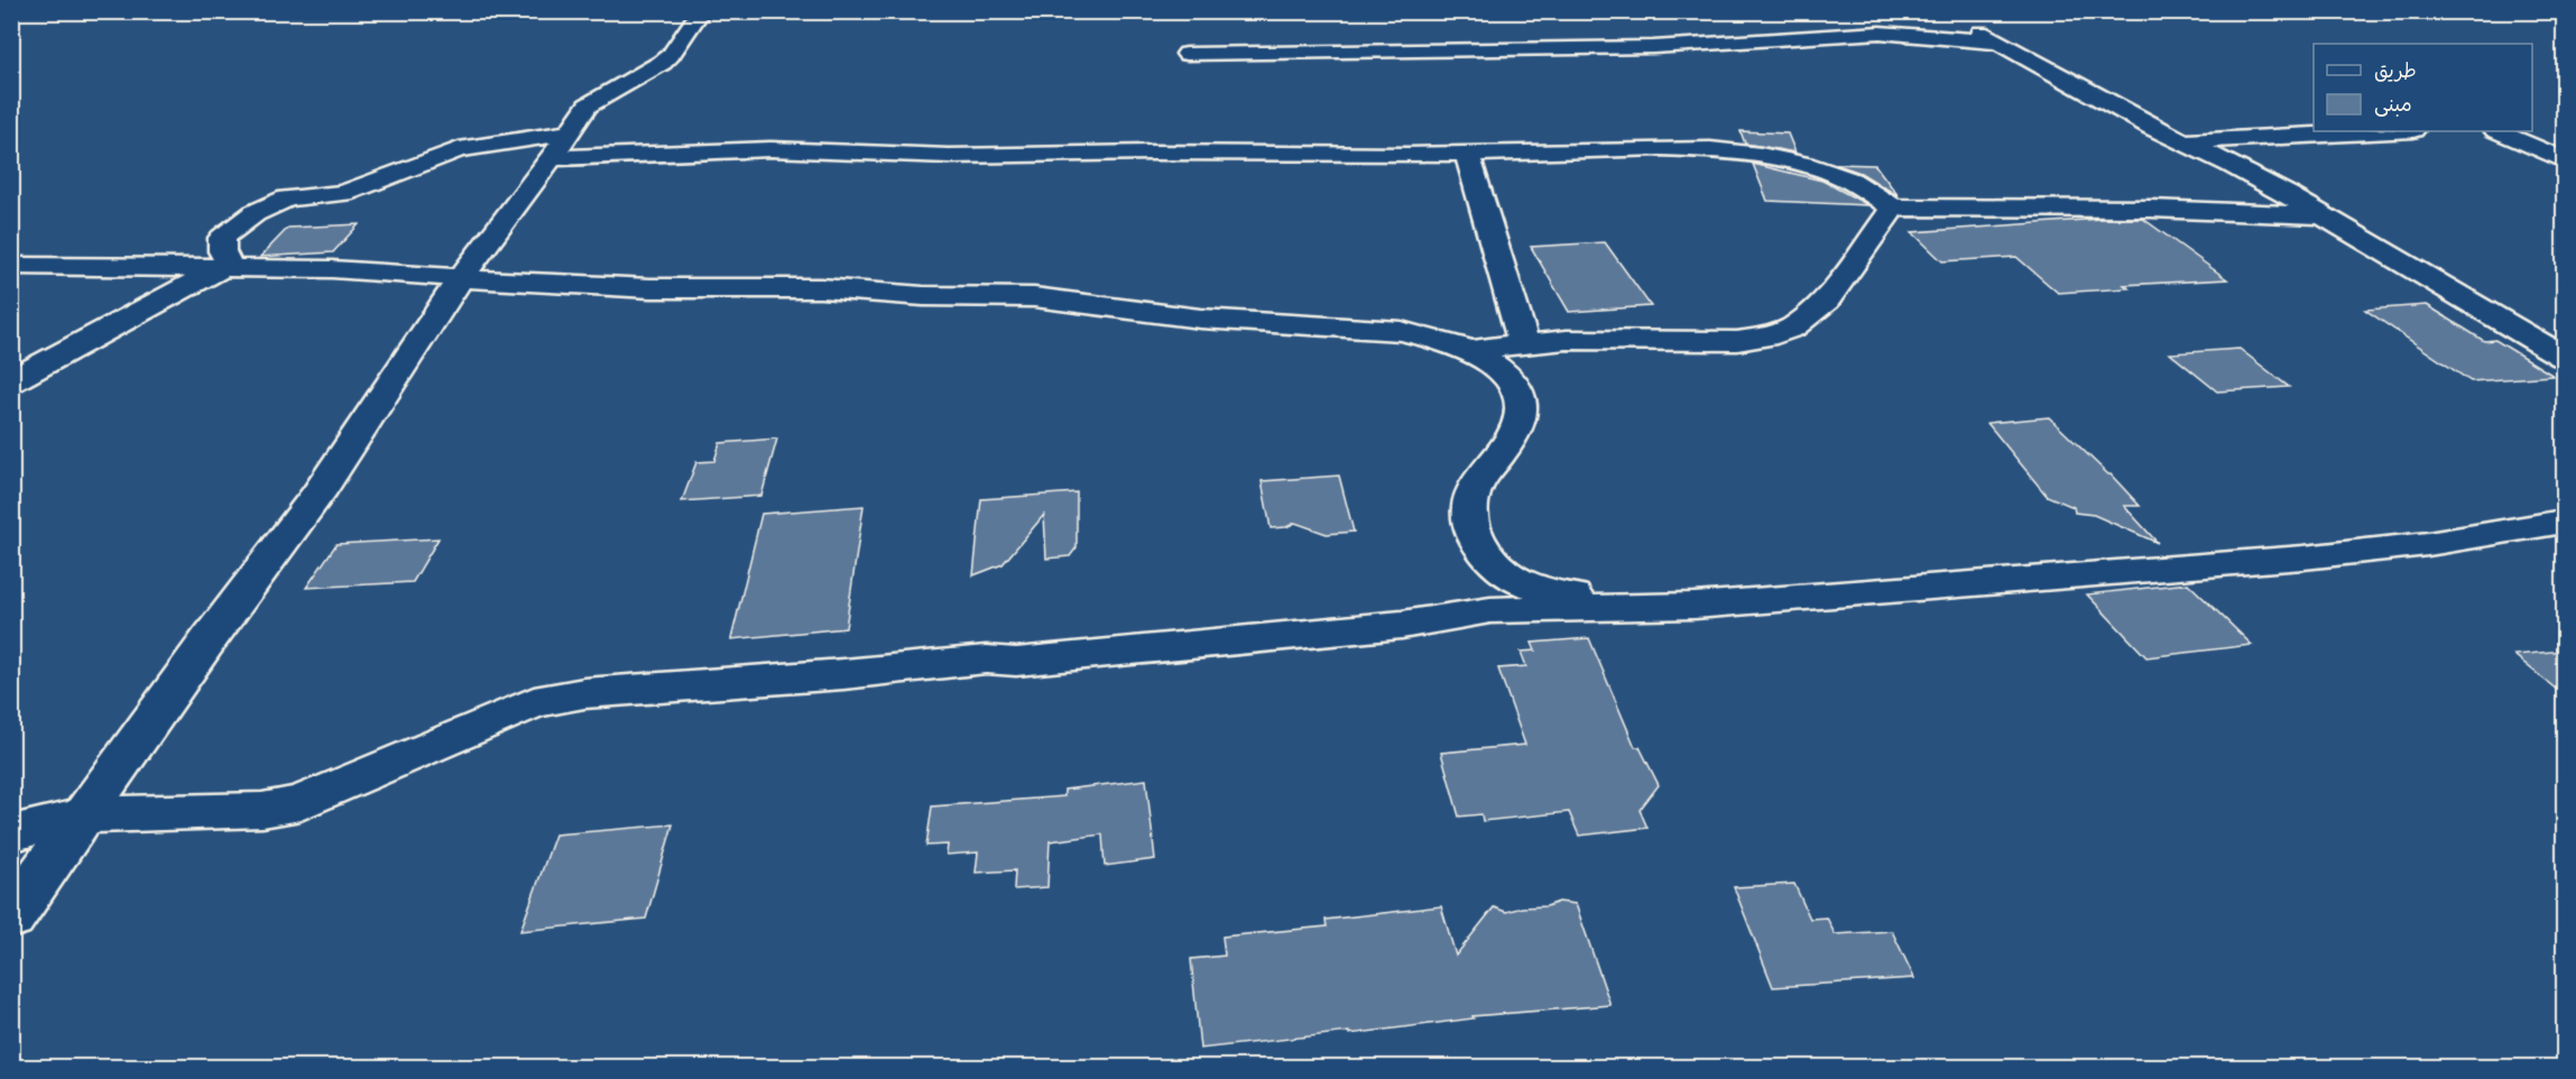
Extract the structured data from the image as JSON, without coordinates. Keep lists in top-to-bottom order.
{
  "legend": ["طريق", "مبنى"]
}
